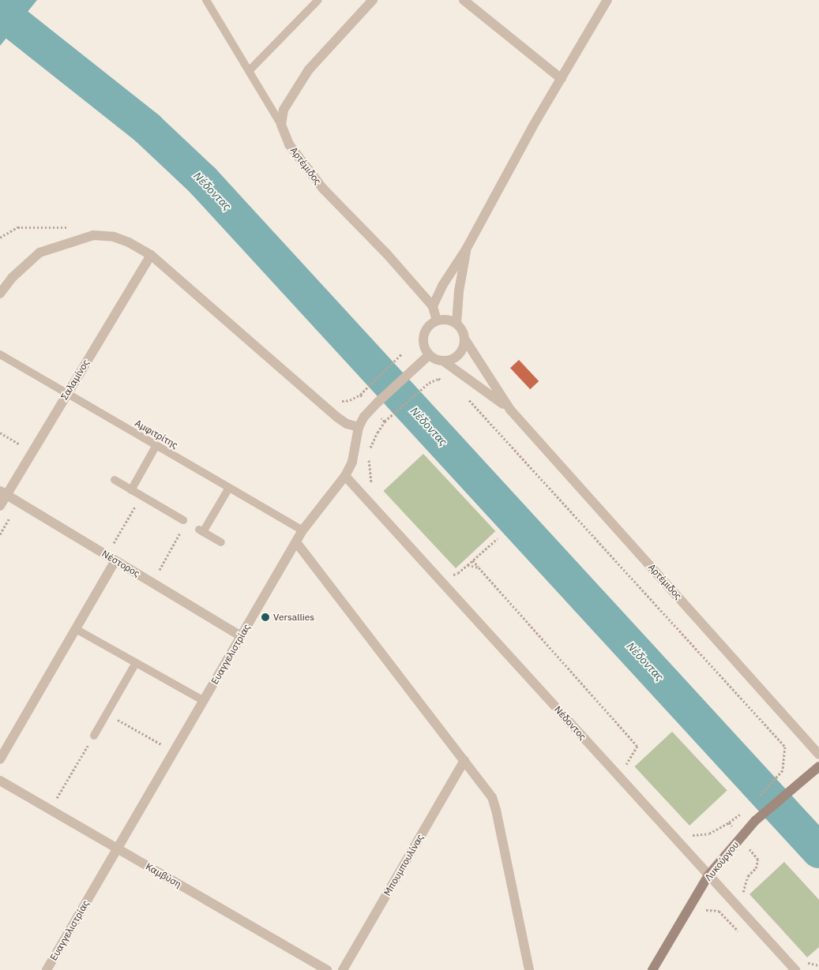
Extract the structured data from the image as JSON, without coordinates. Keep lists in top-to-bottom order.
{
  "streets": {
    "main road": ["Λυκούργου"],
    "street": [
      "Αρτέμιδος",
      "Σαλαμίνος",
      "Νέστορος",
      "Ευαγγελιστρίας",
      "Νέδοντος",
      "Μπουμπουλίνας",
      "Καμβύση"
    ],
    "lane": ["Αμφιτρίτης"]
  },
  "crossings": [
    ["Αρτέμιδος", "Ευαγγελιστρίας"],
    ["Σαλαμίνος", "Αμφιτρίτης"],
    ["Σαλαμίνος", "Νέστορος"],
    ["Αμφιτρίτης", "Ευαγγελιστρίας"],
    ["Νέστορος", "Ευαγγελιστρίας"],
    ["Ευαγγελιστρίας", "Νέδοντος"],
    ["Ευαγγελιστρίας", "Καμβύση"],
    ["Νέδοντος", "Λυκούργου"]
  ],
  "water": ["Νέδoντας"],
  "places": ["Versallies"]
}
